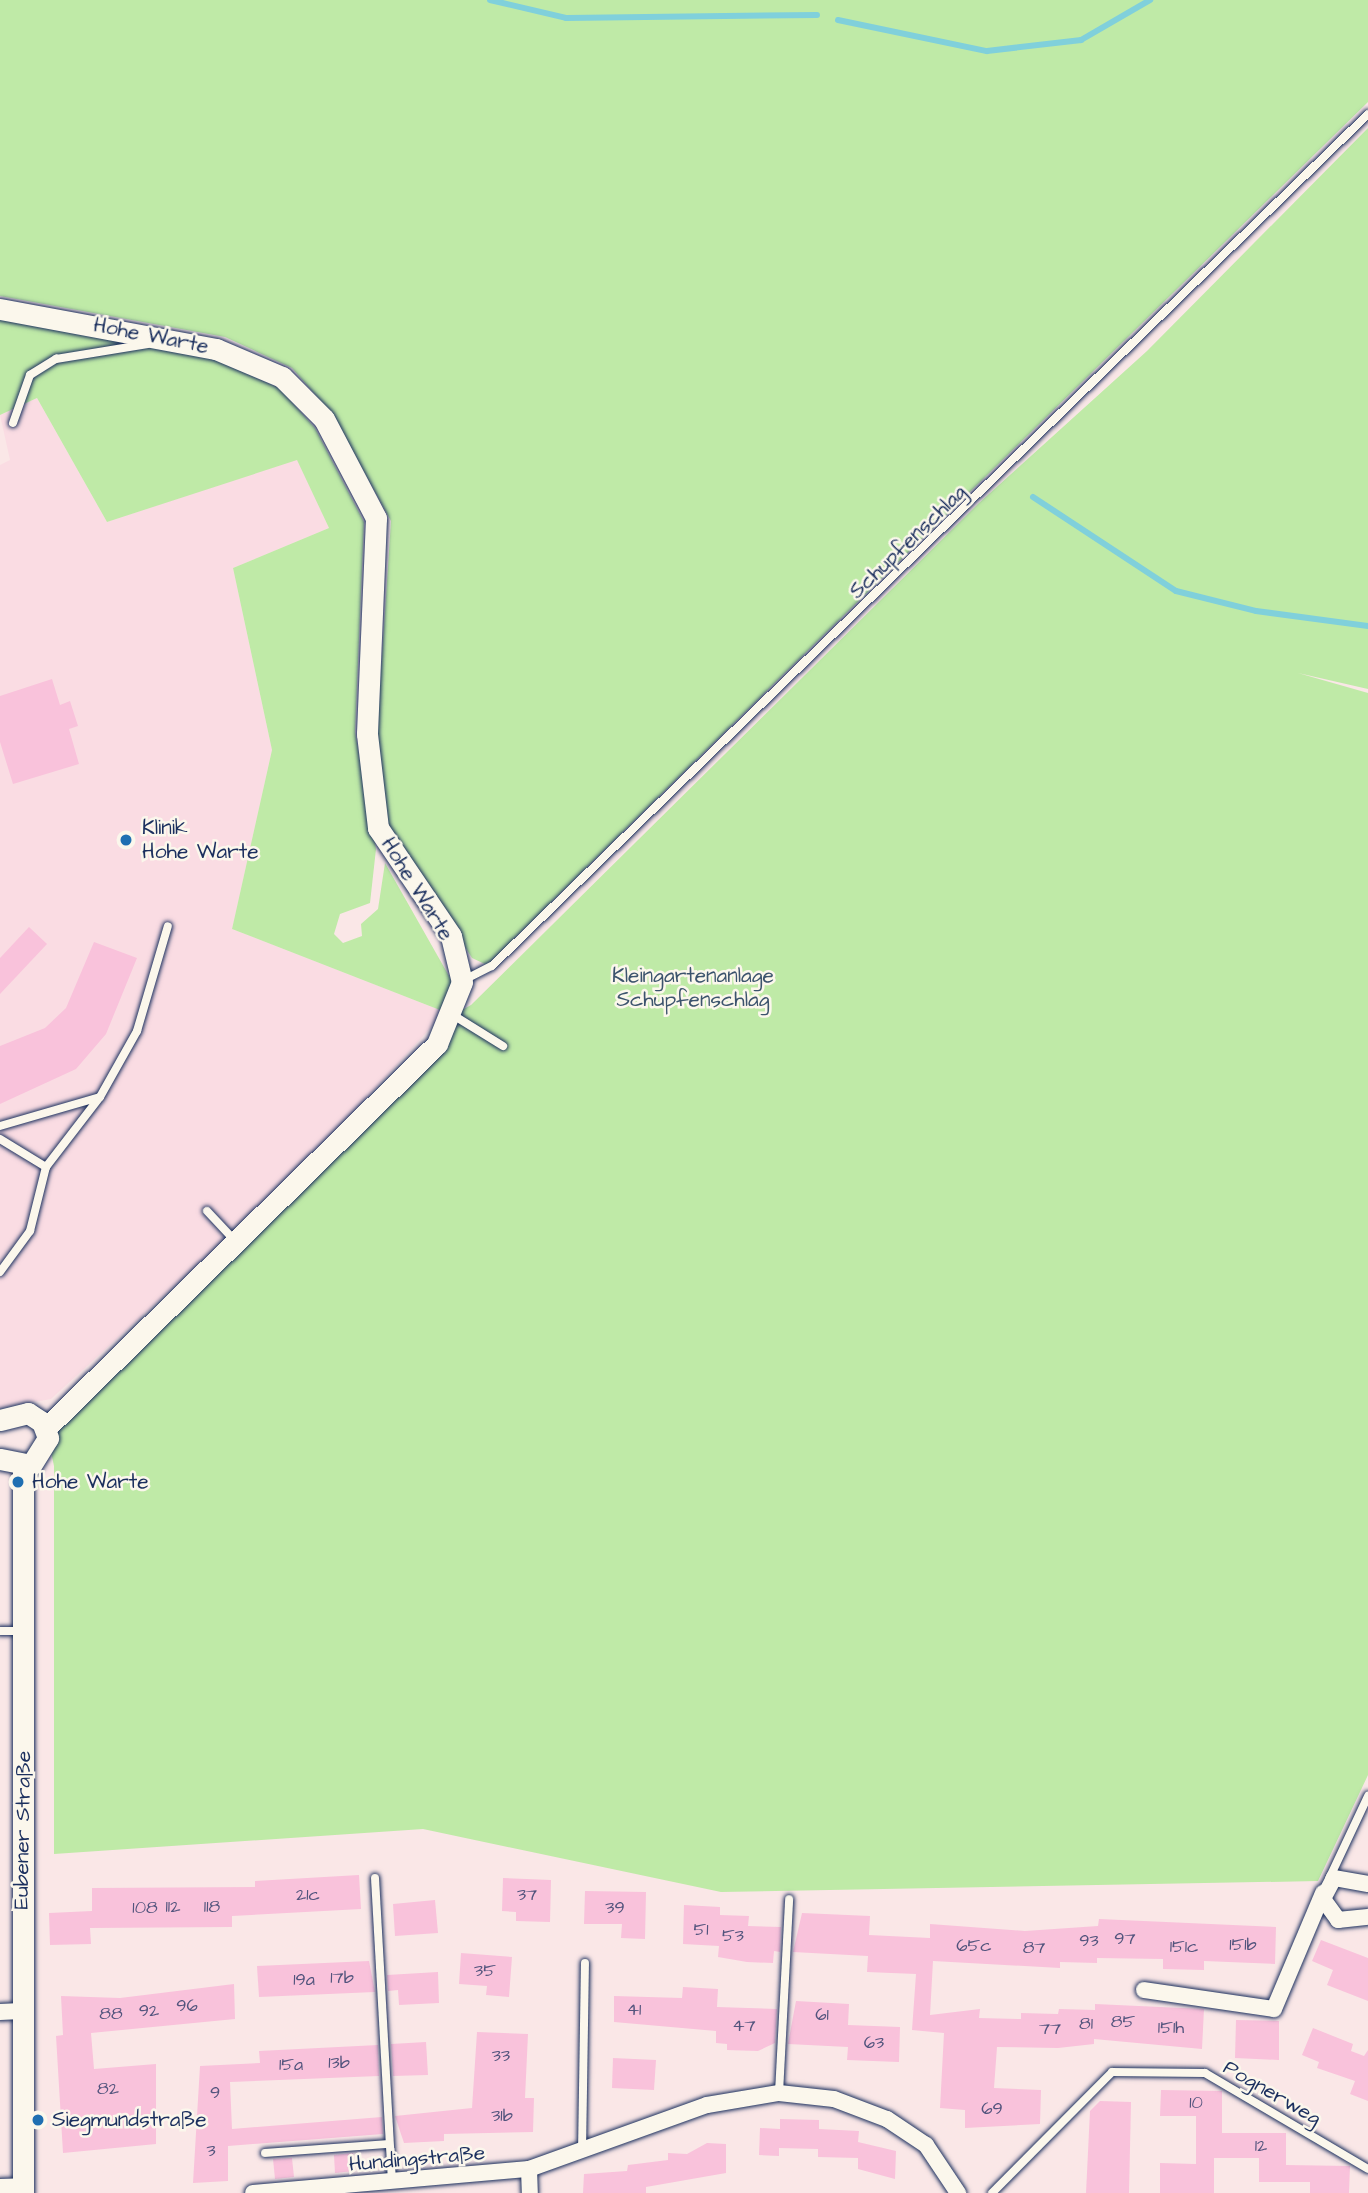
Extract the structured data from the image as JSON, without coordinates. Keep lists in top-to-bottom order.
{
  "streets": {
    "street": ["Hohe Warte", "Eubener Straße", "Hundingstraße"],
    "lane": ["Schupfenschlag", "Pognerweg"]
  },
  "crossings": [
    ["Hohe Warte", "Schupfenschlag"]
  ],
  "parks": ["Kleingartenanlage Schupfenschlag"],
  "places": ["Klinik Hohe Warte", "Hohe Warte", "Siegmundstraße"],
  "house_numbers": [
    "21c",
    "37",
    "112",
    "118",
    "108",
    "39",
    "51",
    "53",
    "97",
    "93",
    "151b",
    "65c",
    "151c",
    "87",
    "35",
    "17b",
    "19a",
    "96",
    "41",
    "92",
    "88",
    "61",
    "85",
    "81",
    "47",
    "151h",
    "77",
    "63",
    "33",
    "13b",
    "15a",
    "82",
    "9",
    "10",
    "69",
    "31b",
    "12",
    "3"
  ]
}
